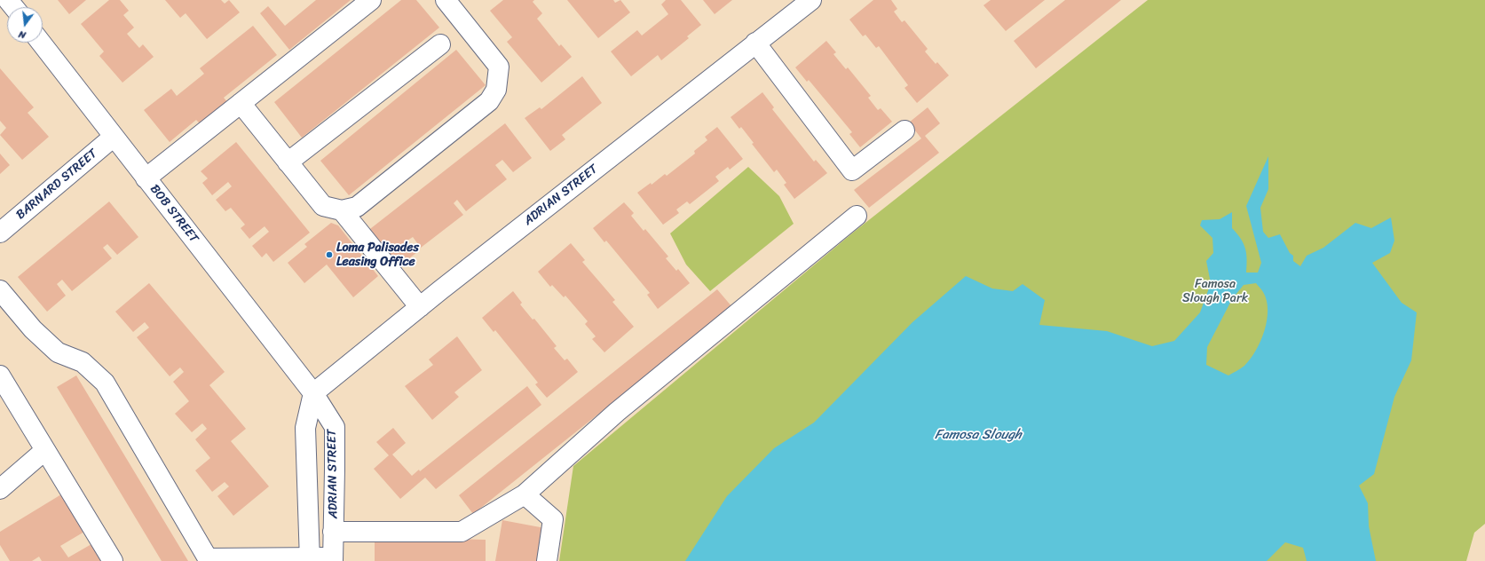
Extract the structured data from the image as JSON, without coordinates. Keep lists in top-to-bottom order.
{
  "streets": {
    "street": ["BARNARD STREET", "ADRIAN STREET", "BOB STREET"]
  },
  "crossings": [
    ["BARNARD STREET", "BOB STREET"],
    ["ADRIAN STREET", "BOB STREET"]
  ],
  "water": ["Famosa Slough"],
  "parks": ["Famosa Slough Park"],
  "places": ["Loma Palisades Leasing Office"],
  "north": "bottom"
}
